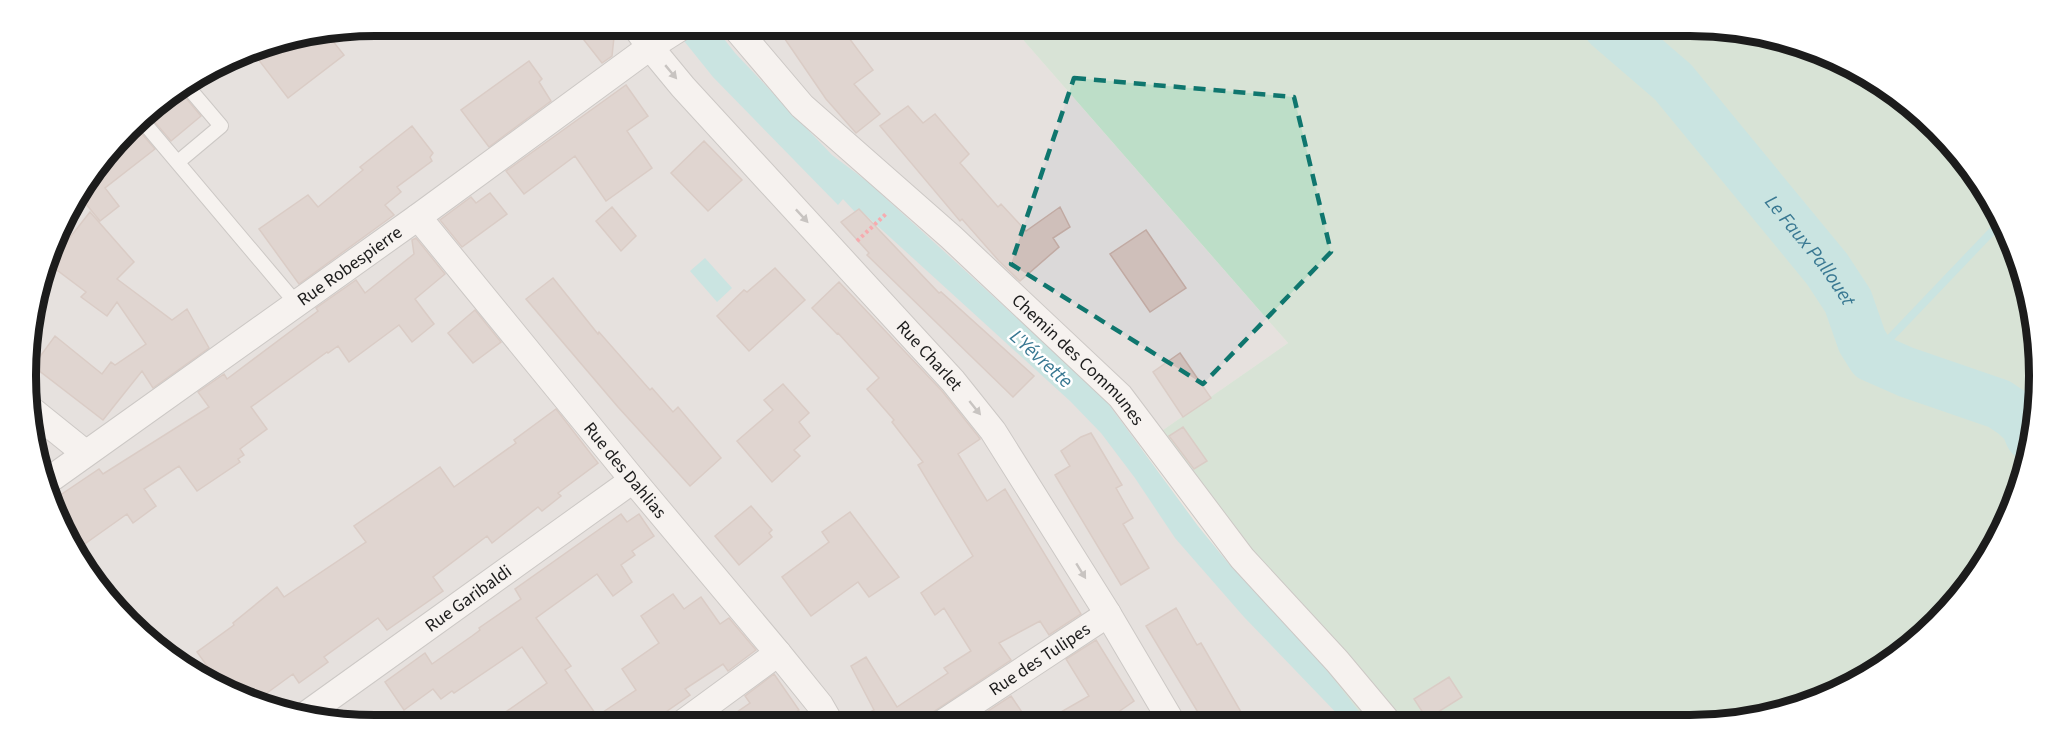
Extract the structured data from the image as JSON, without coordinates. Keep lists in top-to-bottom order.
{
  "streets": {
    "street": [
      "Rue Robespierre",
      "Rue Charlet",
      "Chemin des Communes",
      "Rue des Dahlias",
      "Rue Garibaldi",
      "Rue des Tulipes"
    ]
  },
  "crossings": [
    ["Rue Robespierre", "Rue Charlet"],
    ["Rue Robespierre", "Rue des Dahlias"],
    ["Rue Charlet", "Rue des Tulipes"],
    ["Rue des Dahlias", "Rue Garibaldi"]
  ],
  "one_way": ["Rue Charlet"],
  "water": ["Le Faux Pallouet", "L'Yévrette"]
}
